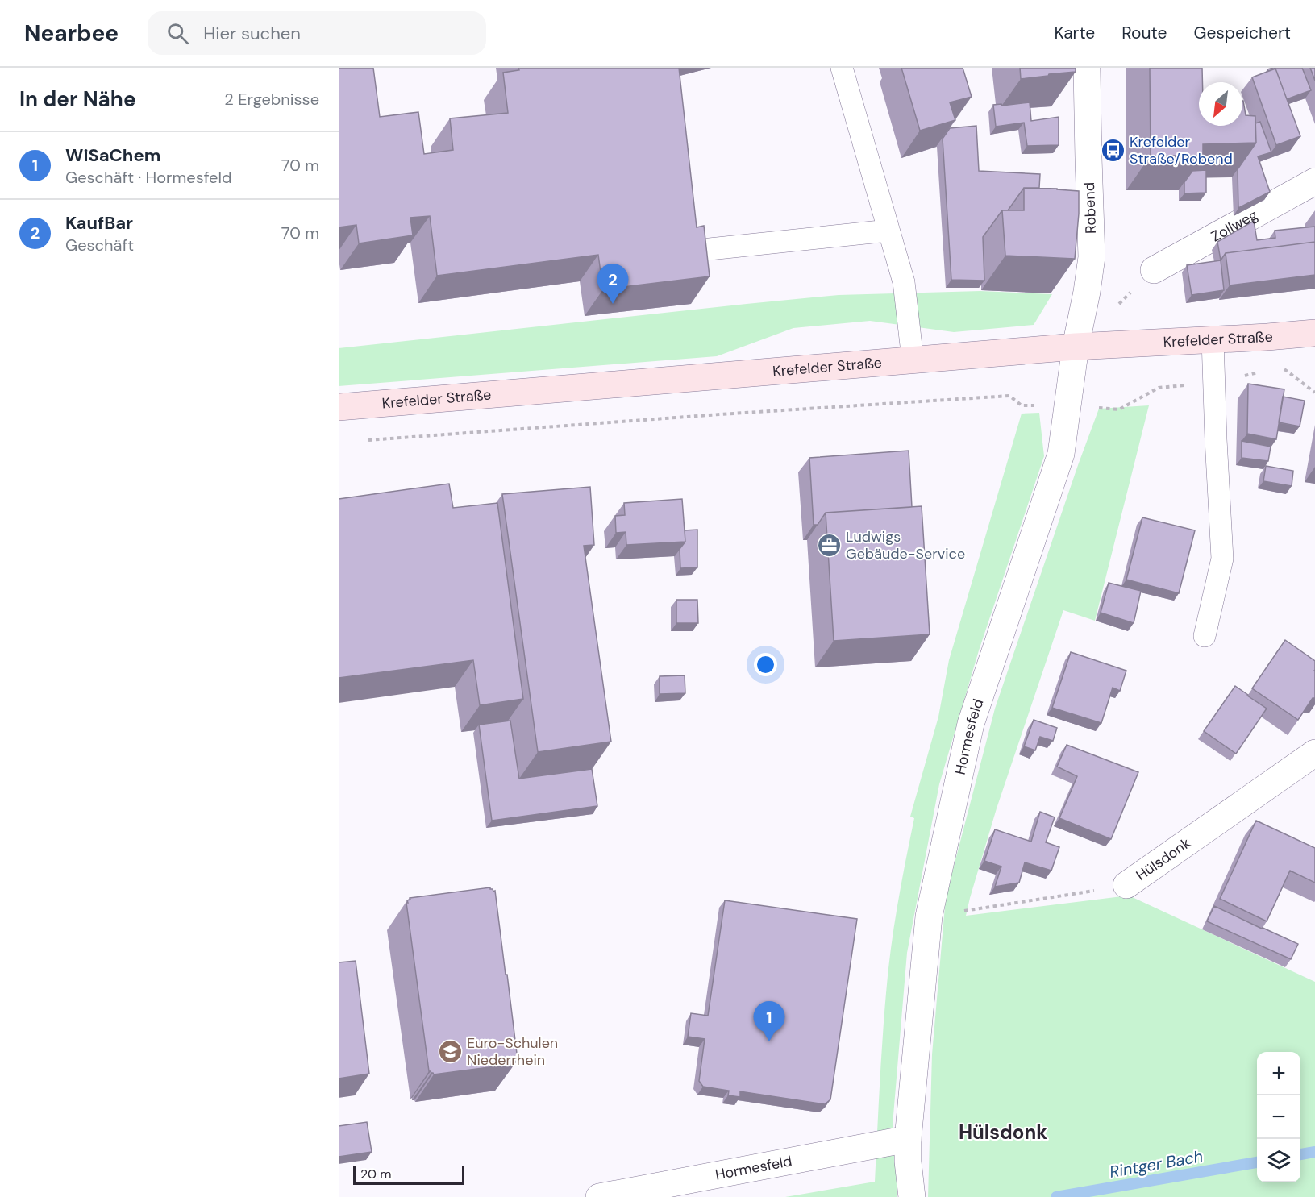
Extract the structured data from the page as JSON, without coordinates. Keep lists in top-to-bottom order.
{
  "streets": {
    "main road": ["Krefelder Straße"],
    "street": [
      "Robend",
      "Zollweg",
      "Hormesfeld",
      "Hülsdonk"
    ]
  },
  "crossings": [
    ["Robend", "Krefelder Straße"],
    ["Robend", "Hormesfeld"],
    ["Krefelder Straße", "Hormesfeld"],
    ["Hormesfeld", "Hülsdonk"]
  ],
  "districts": ["Hülsdonk"],
  "water": ["Rintger Bach"],
  "places": {
    "bus stop": ["Krefelder Straße/Robend"],
    "office": ["Ludwigs Gebäude-Service"],
    "school or university": ["Euro-Schulen Niederrhein"]
  },
  "scale_bar": "20 m",
  "north": "bottom left",
  "page": {
    "header": "Nearbee",
    "search": "Hier suchen",
    "nav": ["Karte", "Route", "Gespeichert"],
    "heading": ["In der Nähe", "2 Ergebnisse"],
    "list": [
      {
        "mark": "1",
        "name": "WiSaChem",
        "note": "Geschäft · Hormesfeld",
        "value": "70 m"
      },
      {
        "mark": "2",
        "name": "KaufBar",
        "note": "Geschäft",
        "value": "70 m"
      }
    ],
    "pins": ["2", "1"],
    "map_buttons": ["+", "−"],
    "scale": "20 m"
  }
}
